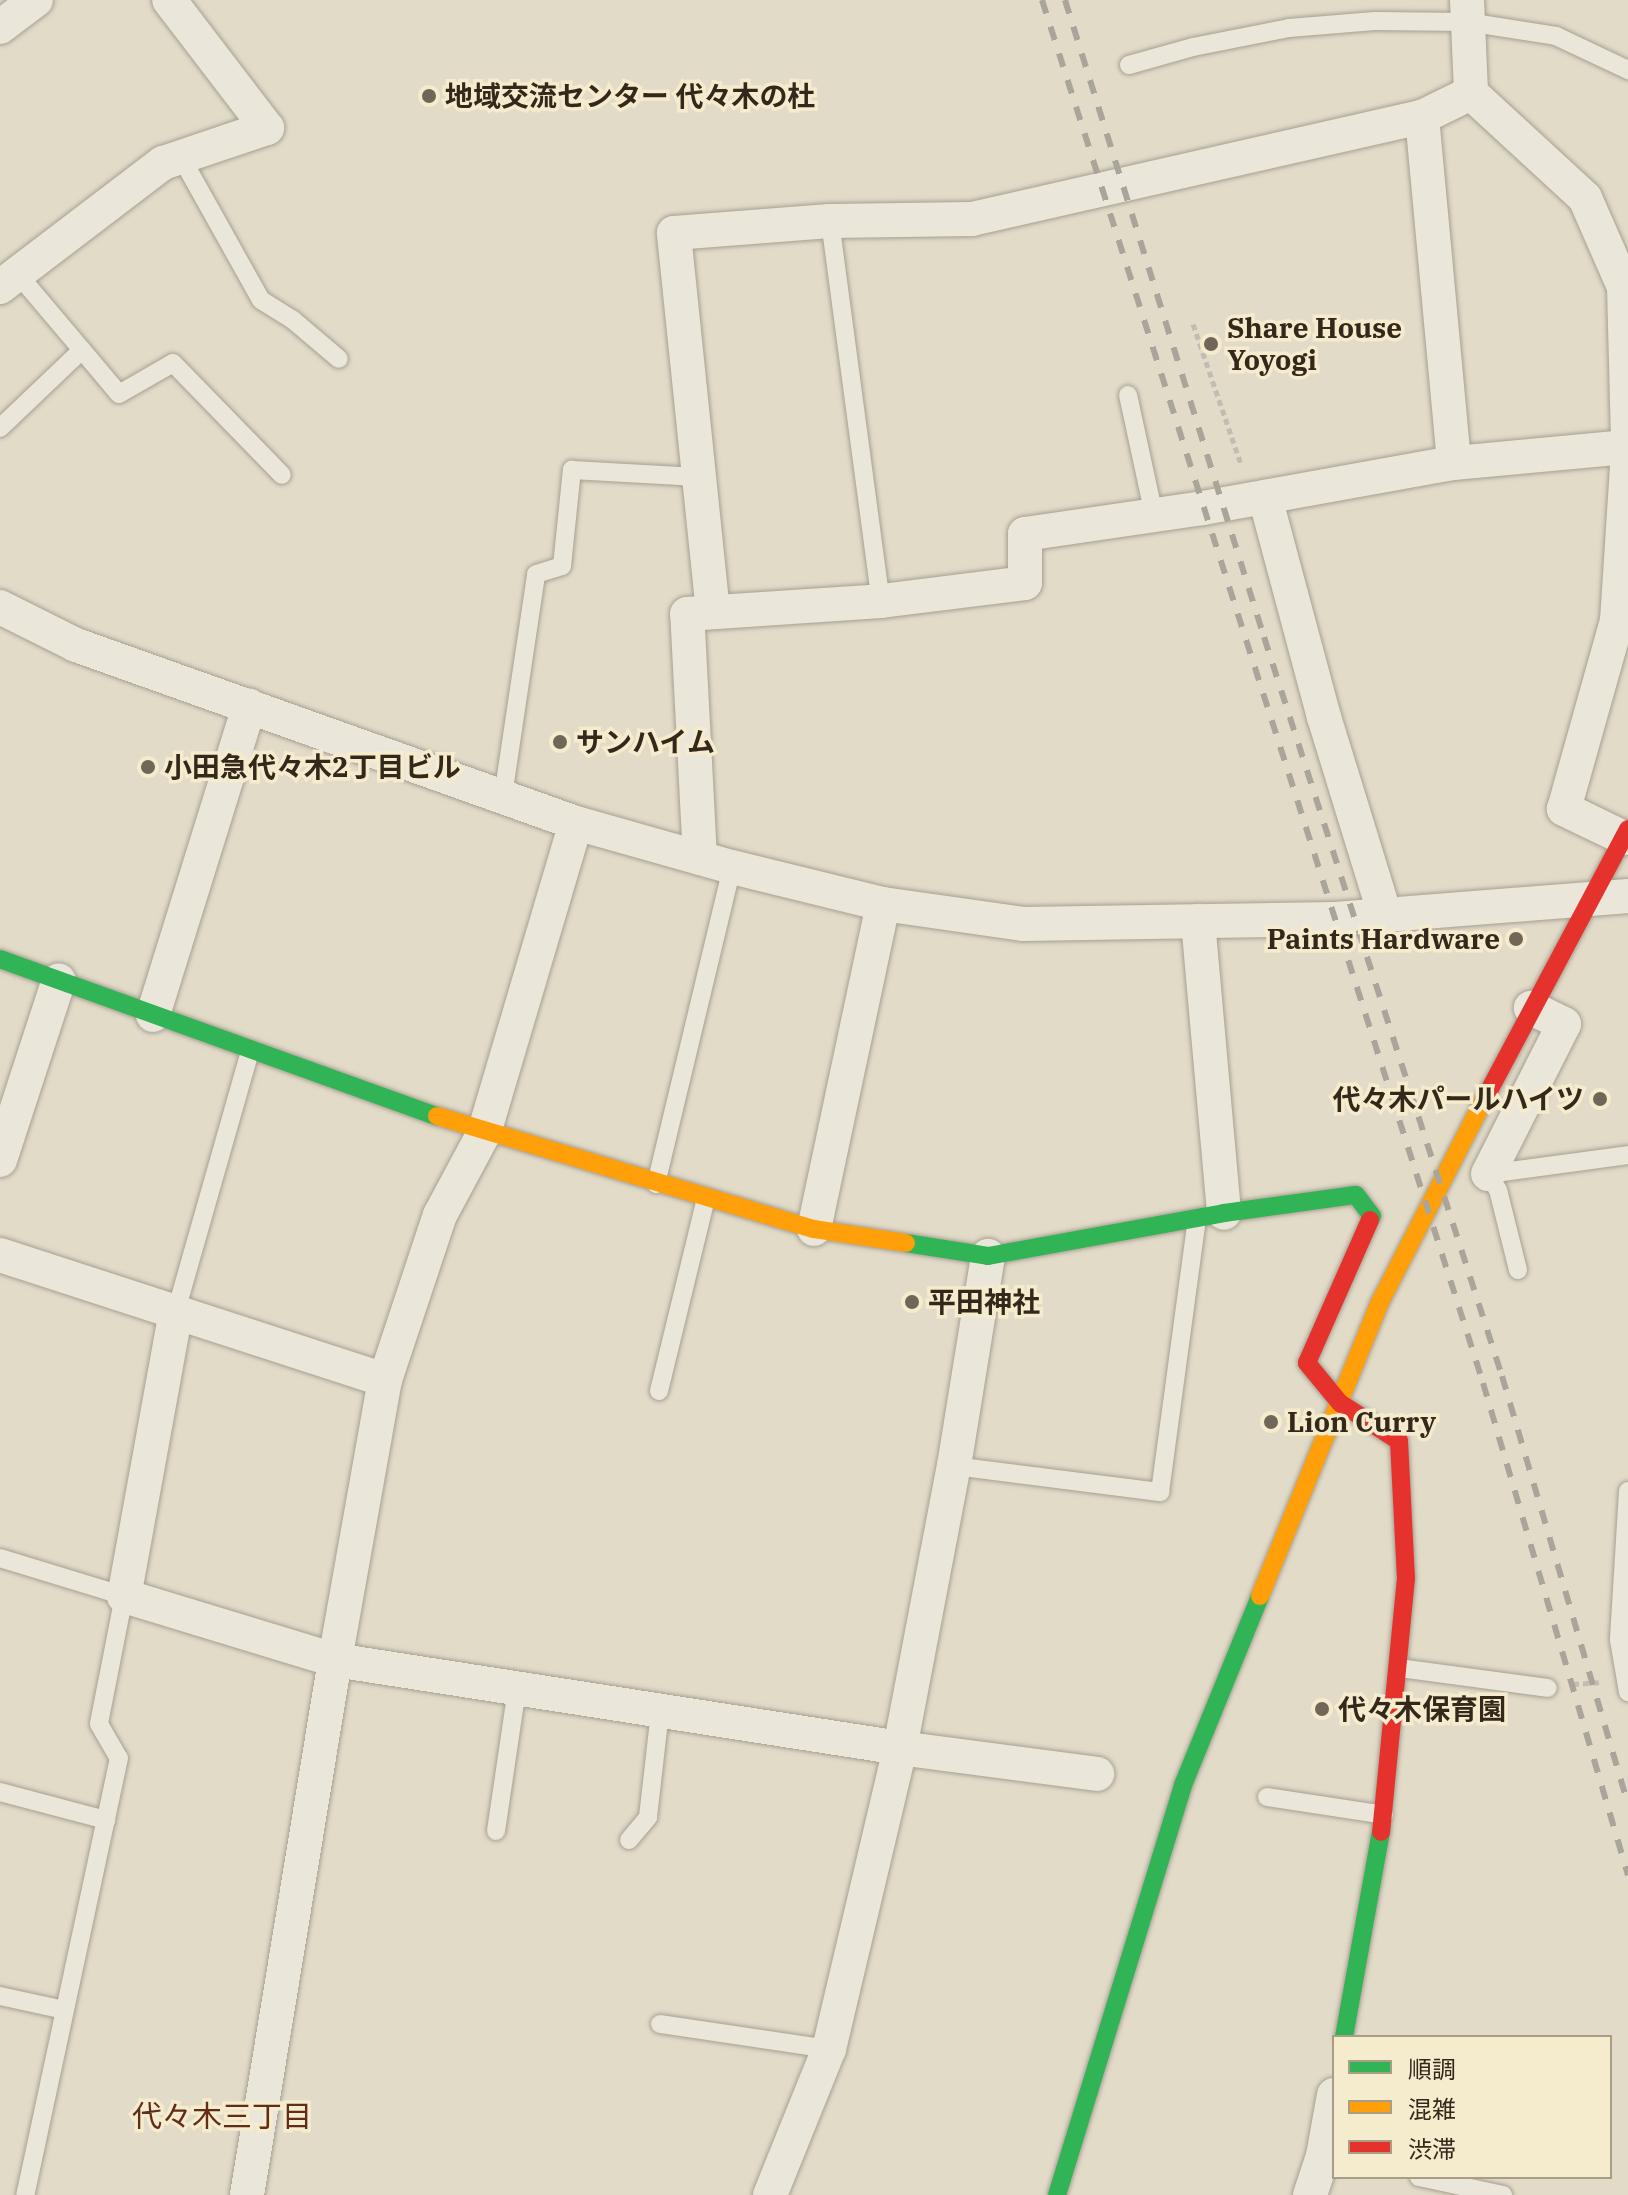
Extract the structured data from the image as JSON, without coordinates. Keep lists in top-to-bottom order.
{
  "districts": ["代々木三丁目"],
  "places": [
    "地域交流センター 代々木の杜",
    "Share House Yoyogi",
    "サンハイム",
    "小田急代々木2丁目ビル",
    "Paints Hardware",
    "代々木パールハイツ",
    "平田神社",
    "Lion Curry",
    "代々木保育園"
  ],
  "legend": ["順調", "混雑", "渋滞"]
}
